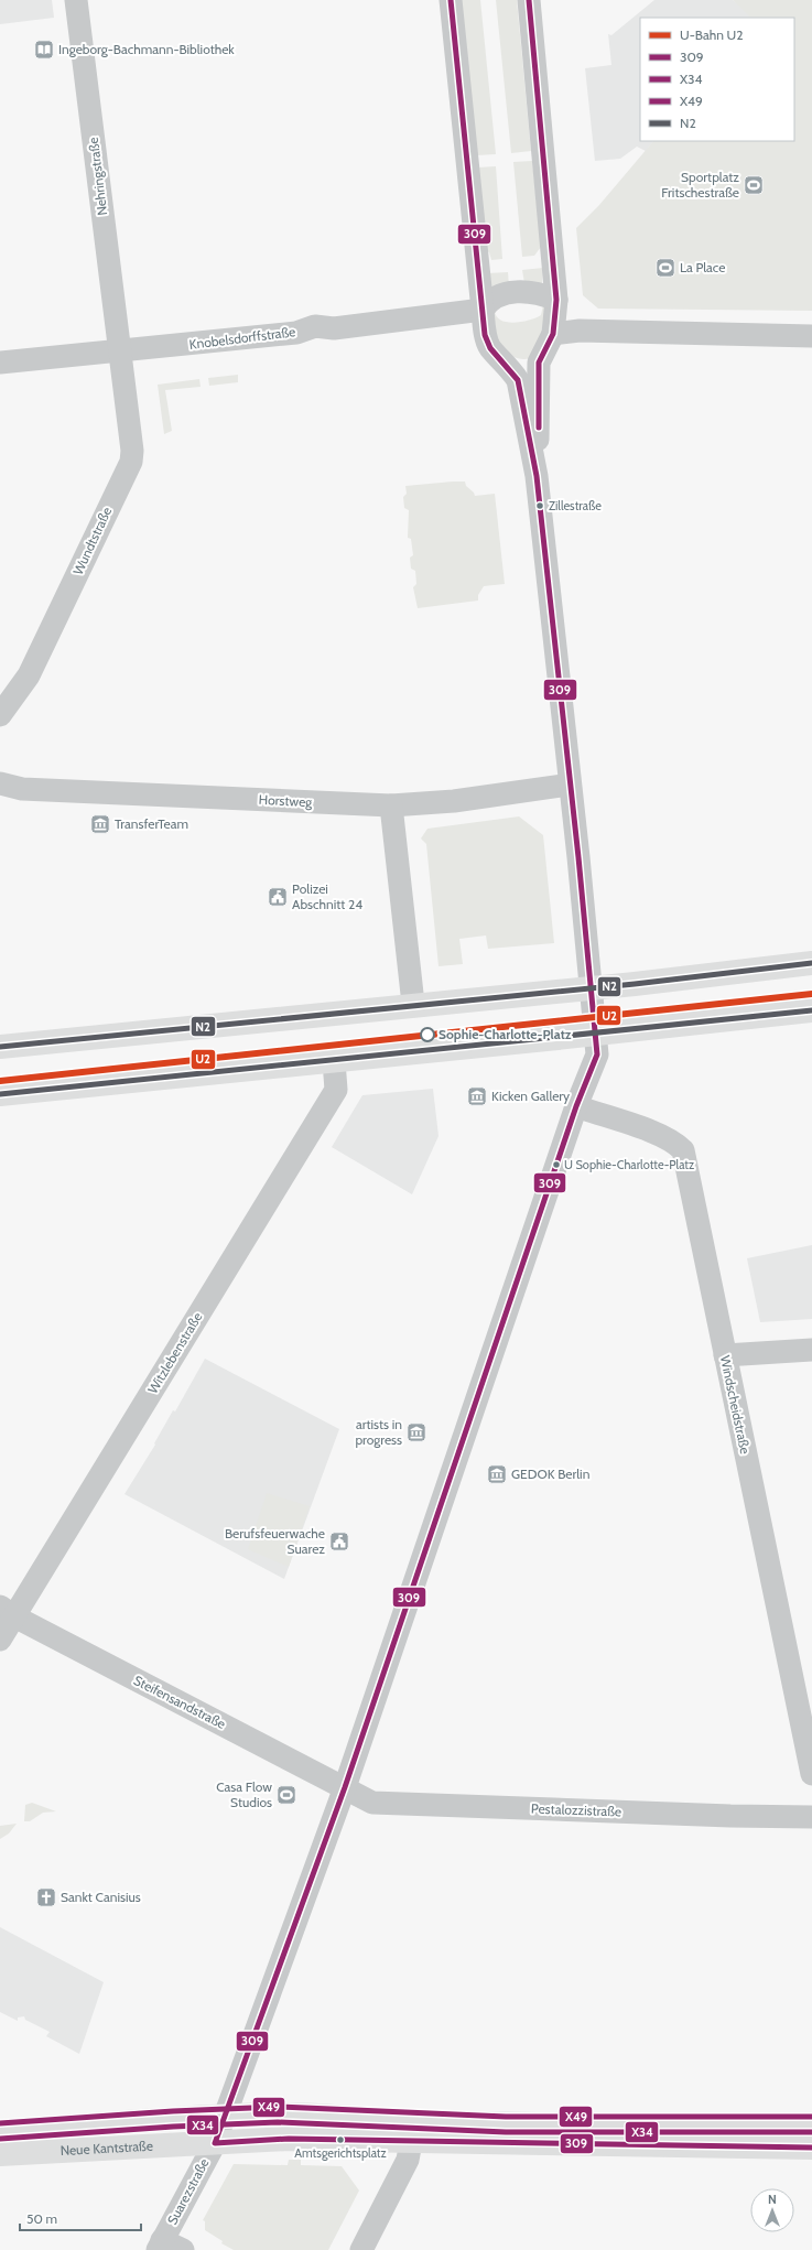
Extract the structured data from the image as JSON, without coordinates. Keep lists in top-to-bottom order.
{
  "streets": {
    "main road": ["Neue Kantstraße"],
    "street": [
      "Nehringstraße",
      "Knobelsdorffstraße",
      "Wundtstraße",
      "Horstweg",
      "Witzlebenstraße",
      "Windscheidstraße",
      "Steifensandstraße",
      "Pestalozzistraße",
      "Suarezstraße"
    ]
  },
  "crossings": [
    ["Nehringstraße", "Knobelsdorffstraße"],
    ["Nehringstraße", "Wundtstraße"],
    ["Knobelsdorffstraße", "Wundtstraße"],
    ["Horstweg", "Suarezstraße"],
    ["Witzlebenstraße", "Steifensandstraße"],
    ["Windscheidstraße", "Suarezstraße"],
    ["Steifensandstraße", "Pestalozzistraße"],
    ["Steifensandstraße", "Suarezstraße"],
    ["Pestalozzistraße", "Suarezstraße"],
    ["Neue Kantstraße", "Suarezstraße"]
  ],
  "places": {
    "library": ["Ingeborg-Bachmann-Bibliothek"],
    "sports": ["Sportplatz Fritschestraße", "La Place", "Casa Flow Studios"],
    "other": [
      "Zillestraße",
      "Sophie-Charlotte-Platz",
      "U Sophie-Charlotte-Platz",
      "Amtsgerichtsplatz"
    ],
    "museum": [
      "TransferTeam",
      "Kicken Gallery",
      "artists in progress",
      "GEDOK Berlin"
    ],
    "public building": ["Polizei Abschnitt 24", "Berufsfeuerwache Suarez"],
    "church": ["Sankt Canisius"]
  },
  "lines": [
    "transit line 309",
    "transit line N2",
    "metro line U2",
    "transit line X49",
    "transit line X34"
  ],
  "legend": [
    "U-Bahn U2",
    "309",
    "X34",
    "X49",
    "N2"
  ],
  "scale_bar": "50 m",
  "north": "top"
}
